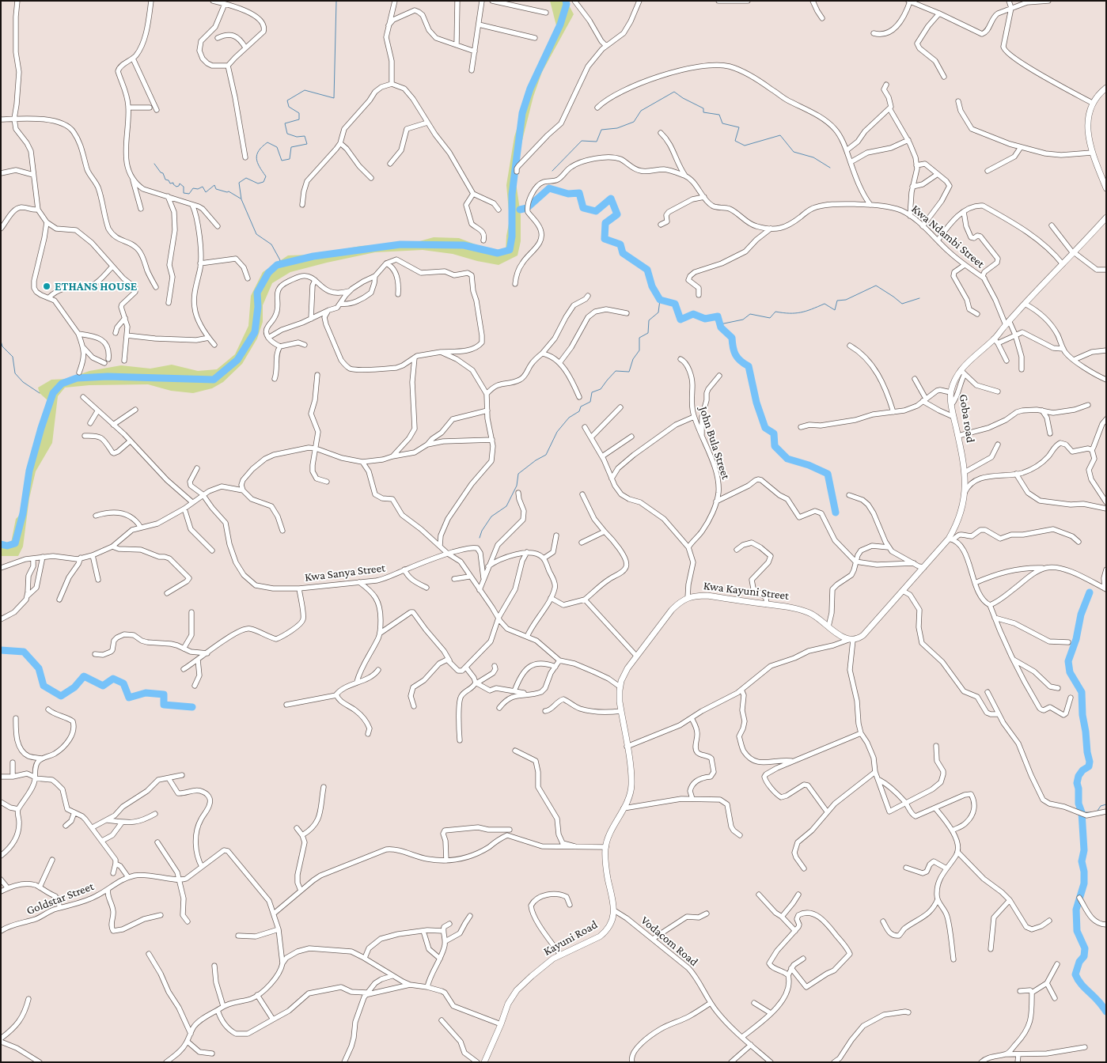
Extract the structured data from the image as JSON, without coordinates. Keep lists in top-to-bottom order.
{
  "streets": {
    "street": [
      "Kwa Ndambi Street",
      "Goba road",
      "John Bula Street",
      "Kwa Sanya Street",
      "Kwa Kayuni Street",
      "Goldstar Street",
      "Kayuni Road",
      "Vodacom Road"
    ]
  },
  "crossings": [
    ["Kwa Ndambi Street", "Goba road"],
    ["Kwa Kayuni Street", "Kayuni Road"],
    ["Kwa Kayuni Street", "Vodacom Road"],
    ["Kayuni Road", "Vodacom Road"]
  ],
  "places": ["ETHANS HOUSE"]
}
